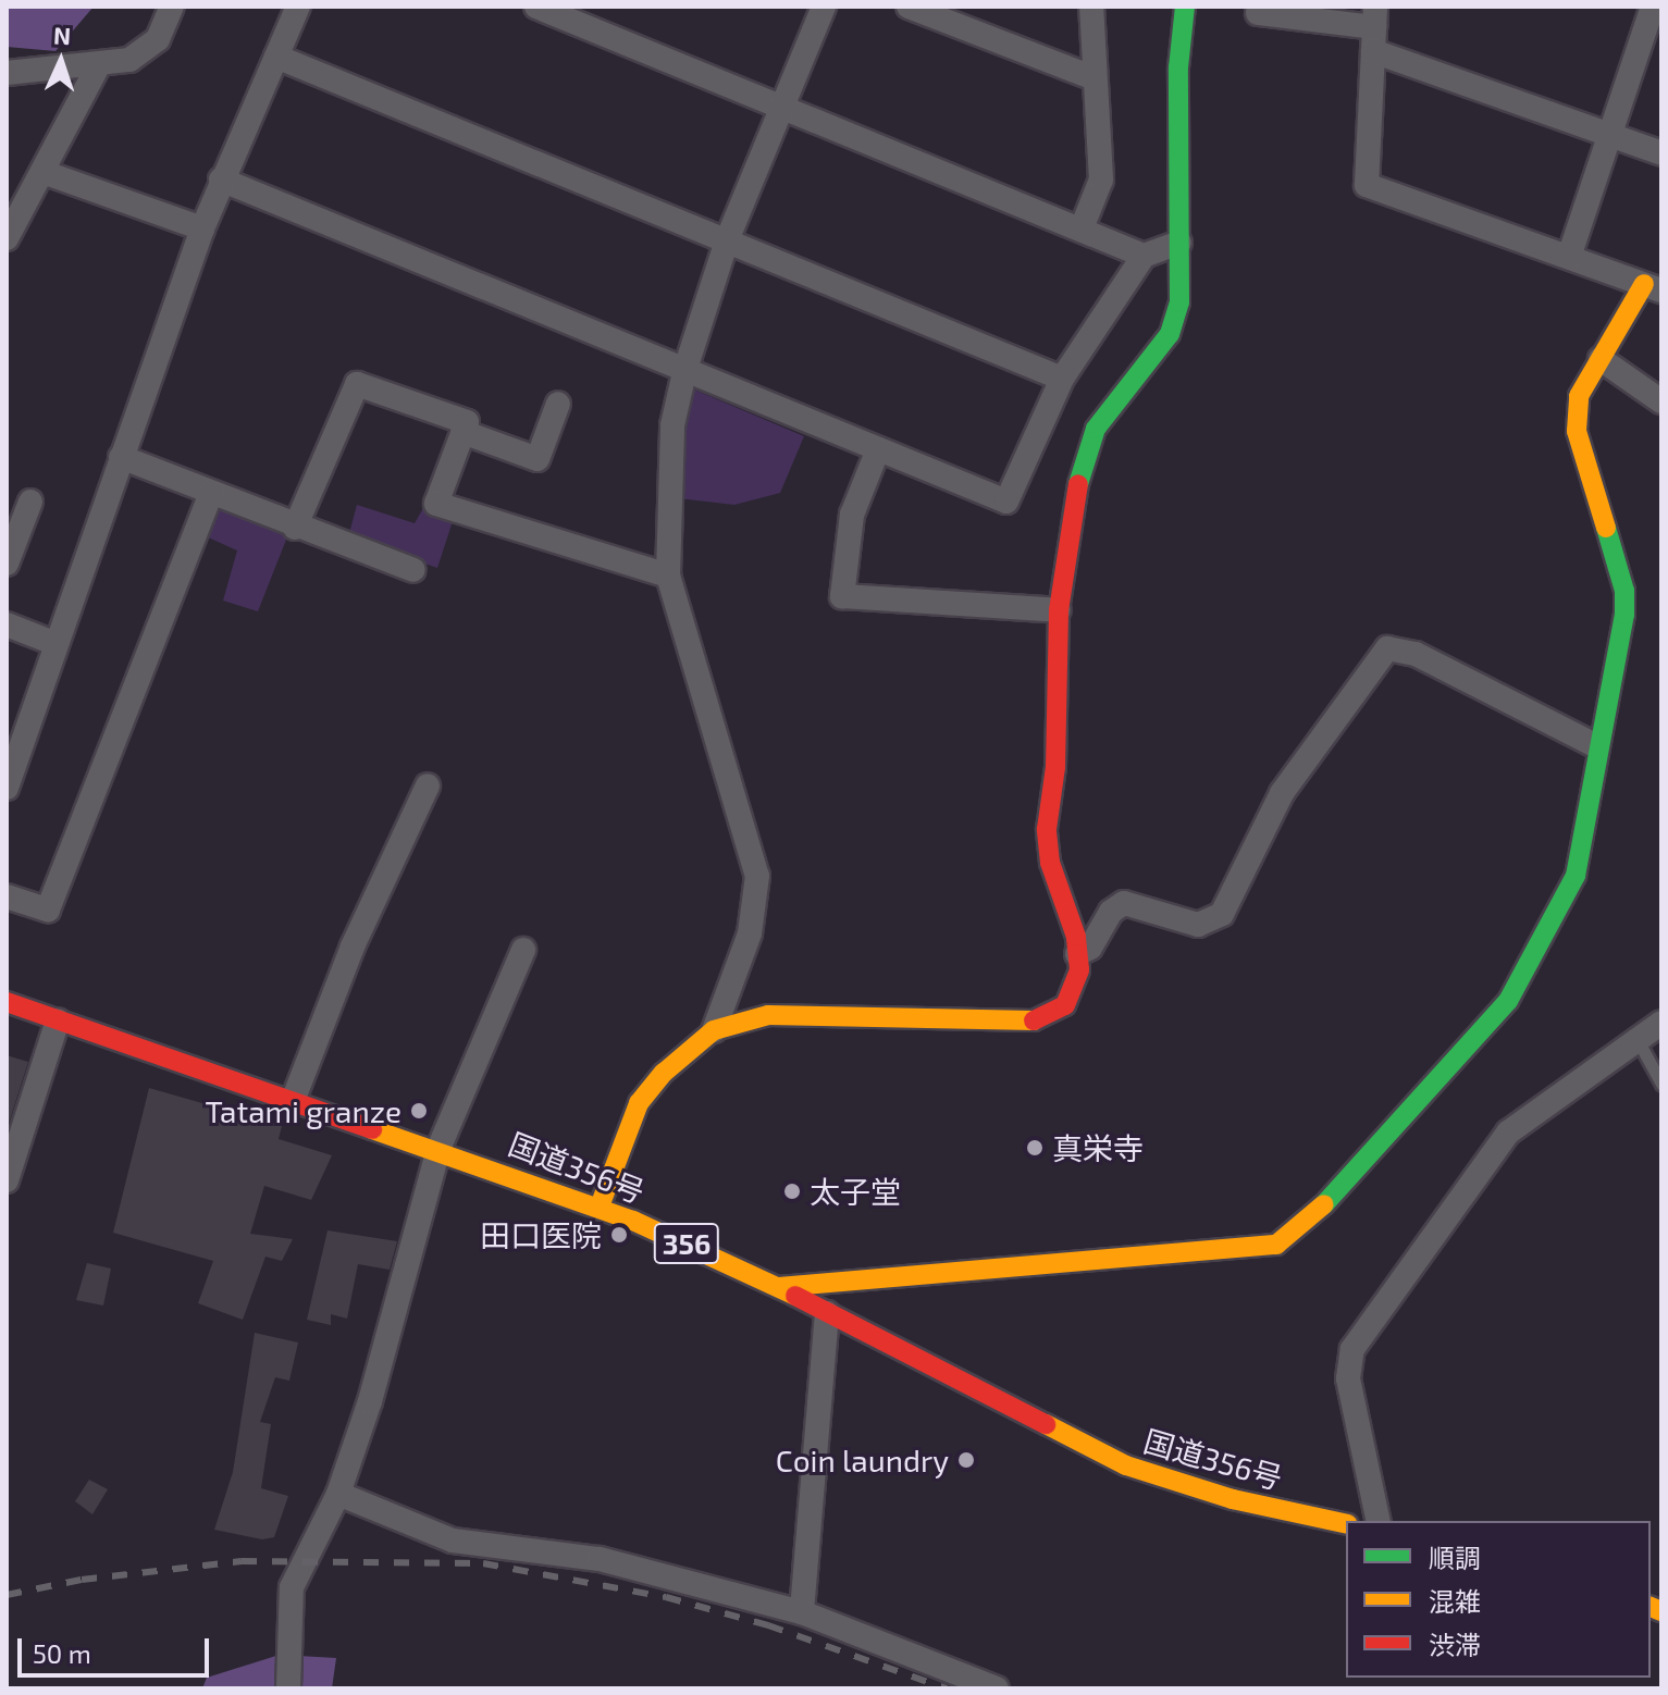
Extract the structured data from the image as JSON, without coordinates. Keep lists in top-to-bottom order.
{
  "streets": {
    "main road": ["国道356号", "356"]
  },
  "places": [
    "Tatami granze",
    "真栄寺",
    "太子堂",
    "田口医院",
    "Coin laundry"
  ],
  "legend": ["順調", "混雑", "渋滞"],
  "scale_bar": "50 m",
  "north": "top"
}
